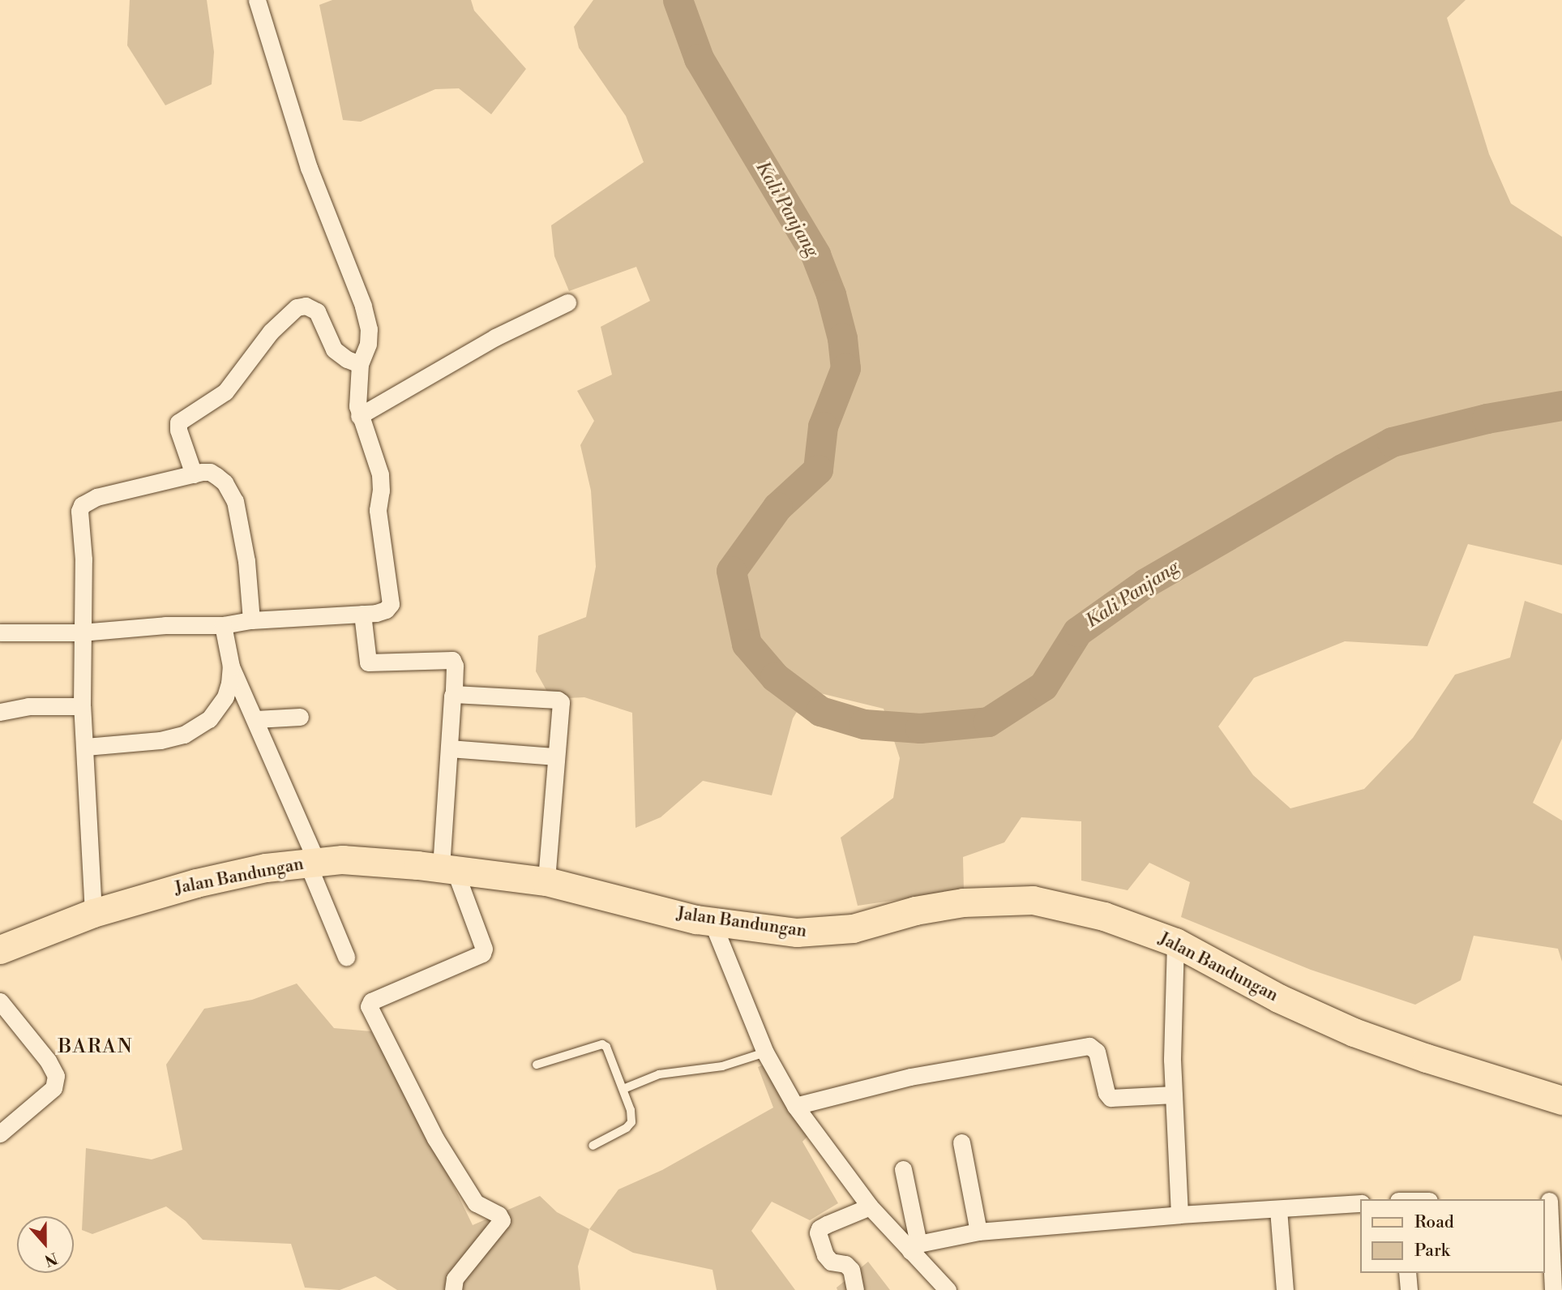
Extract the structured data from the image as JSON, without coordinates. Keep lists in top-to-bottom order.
{
  "streets": {
    "main road": ["Jalan Bandungan"]
  },
  "districts": ["BARAN"],
  "water": ["Kali Panjang"],
  "legend": ["Road", "Park"],
  "north": "bottom"
}
